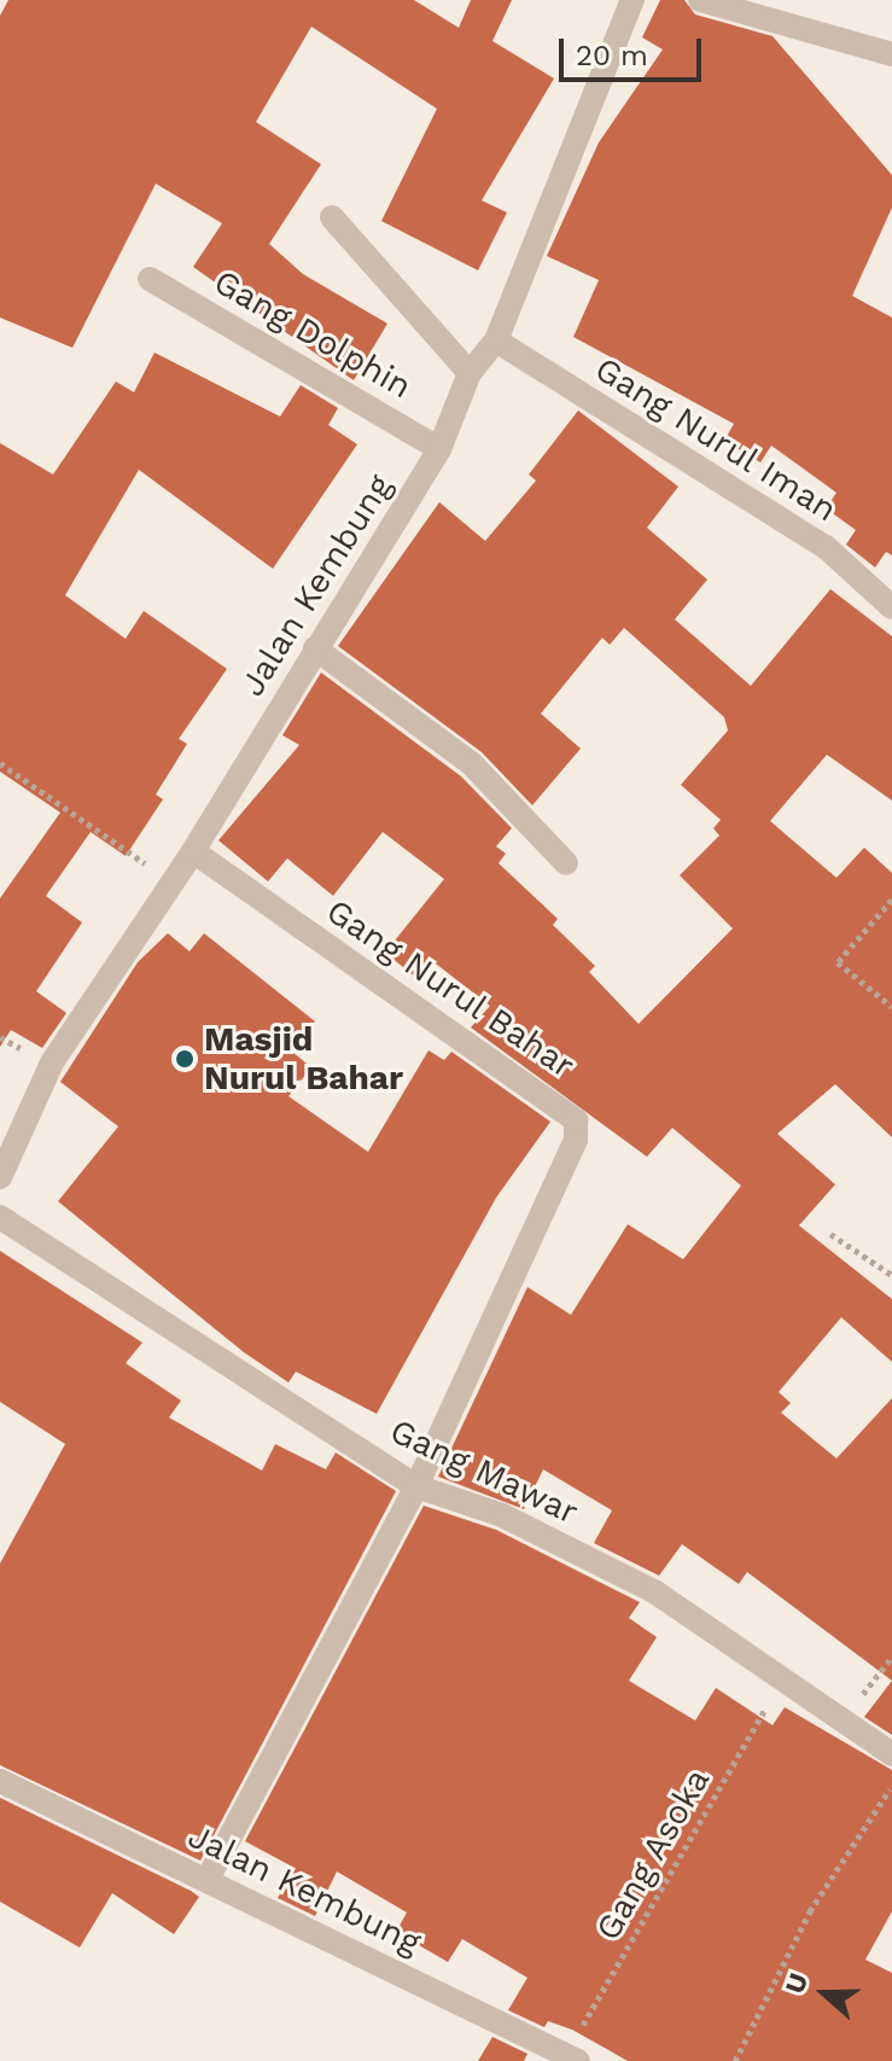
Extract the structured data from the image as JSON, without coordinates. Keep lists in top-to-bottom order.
{
  "streets": {
    "street": [
      "Gang Dolphin",
      "Gang Nurul Iman",
      "Jalan Kembung",
      "Gang Nurul Bahar",
      "Gang Mawar"
    ],
    "path": ["Gang Asoka"]
  },
  "crossings": [
    ["Gang Dolphin", "Jalan Kembung"],
    ["Gang Nurul Iman", "Jalan Kembung"],
    ["Jalan Kembung", "Gang Nurul Bahar"],
    ["Jalan Kembung", "Gang Asoka"],
    ["Gang Nurul Bahar", "Gang Mawar"],
    ["Gang Mawar", "Gang Asoka"]
  ],
  "places": ["Masjid Nurul Bahar"],
  "scale_bar": "20 m",
  "north": "left"
}
